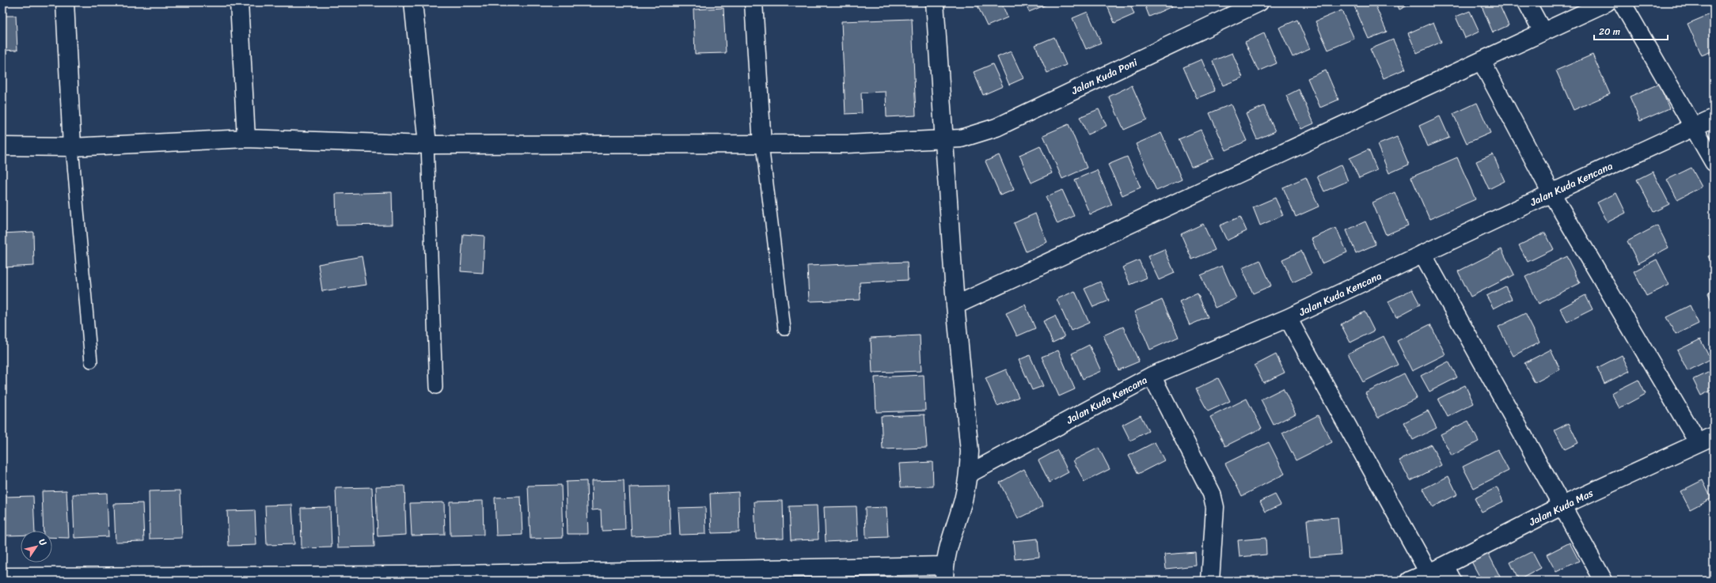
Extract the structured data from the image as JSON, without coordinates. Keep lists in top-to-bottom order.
{
  "streets": {
    "street": ["Jalan Kuda Poni", "Jalan Kuda Kencana", "Jalan Kuda Mas"]
  },
  "scale_bar": "20 m",
  "north": "top right"
}
